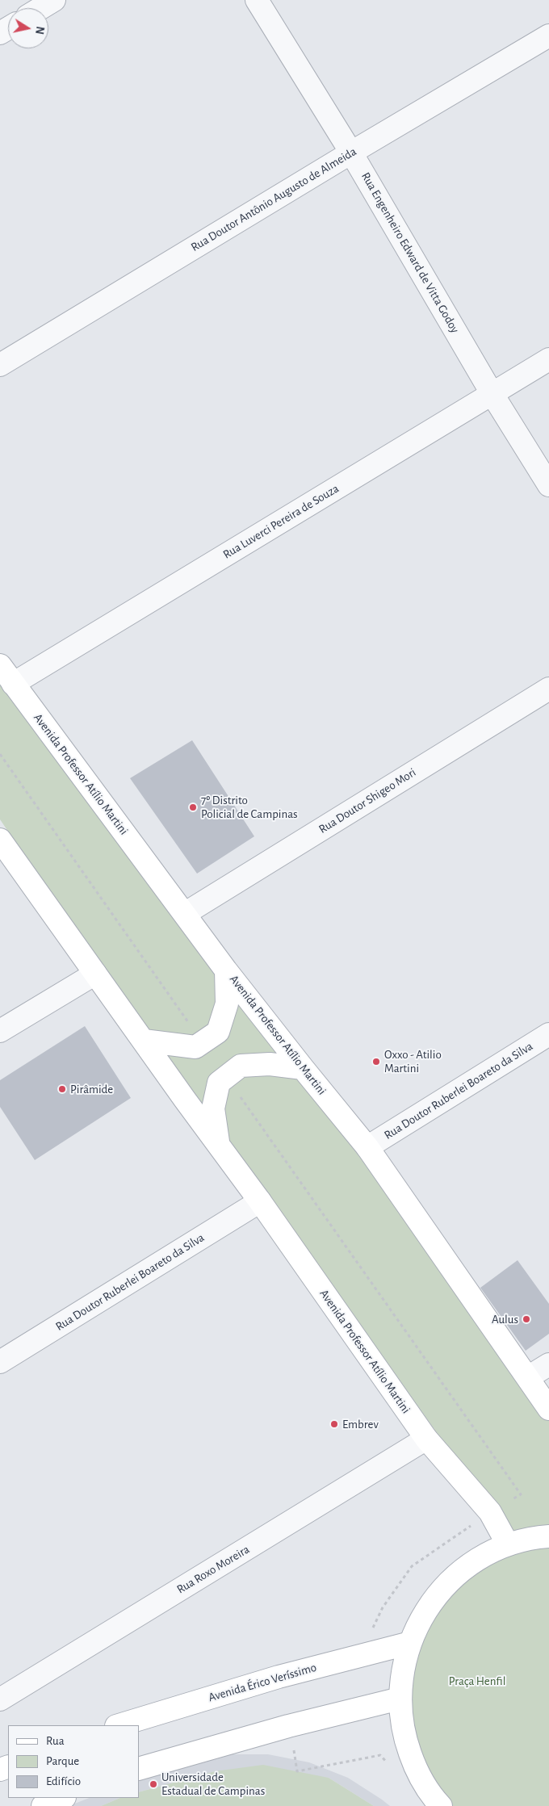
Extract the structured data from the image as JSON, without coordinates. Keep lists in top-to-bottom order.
{
  "streets": {
    "main road": ["Avenida Professor Atílio Martini", "Avenida Érico Veríssimo"],
    "street": [
      "Rua Doutor Antônio Augusto de Almeida",
      "Rua Engenheiro Edward de Vitta Godoy",
      "Rua Luverci Pereira de Souza",
      "Rua Doutor Shigeo Mori",
      "Rua Doutor Ruberlei Boareto da Silva",
      "Rua Roxo Moreira"
    ]
  },
  "crossings": [
    ["Rua Doutor Antônio Augusto de Almeida", "Rua Engenheiro Edward de Vitta Godoy"],
    ["Rua Engenheiro Edward de Vitta Godoy", "Rua Luverci Pereira de Souza"],
    ["Rua Luverci Pereira de Souza", "Avenida Professor Atílio Martini"],
    ["Avenida Professor Atílio Martini", "Rua Doutor Shigeo Mori"],
    ["Avenida Professor Atílio Martini", "Rua Doutor Ruberlei Boareto da Silva"],
    ["Avenida Professor Atílio Martini", "Rua Roxo Moreira"]
  ],
  "parks": ["Praça Henfil"],
  "places": [
    "7º Distrito Policial de Campinas",
    "Oxxo - Atilio Martini",
    "Pirâmide",
    "Aulus",
    "Embrev",
    "Universidade Estadual de Campinas"
  ],
  "legend": ["Rua", "Parque", "Edifício"],
  "north": "right"
}
